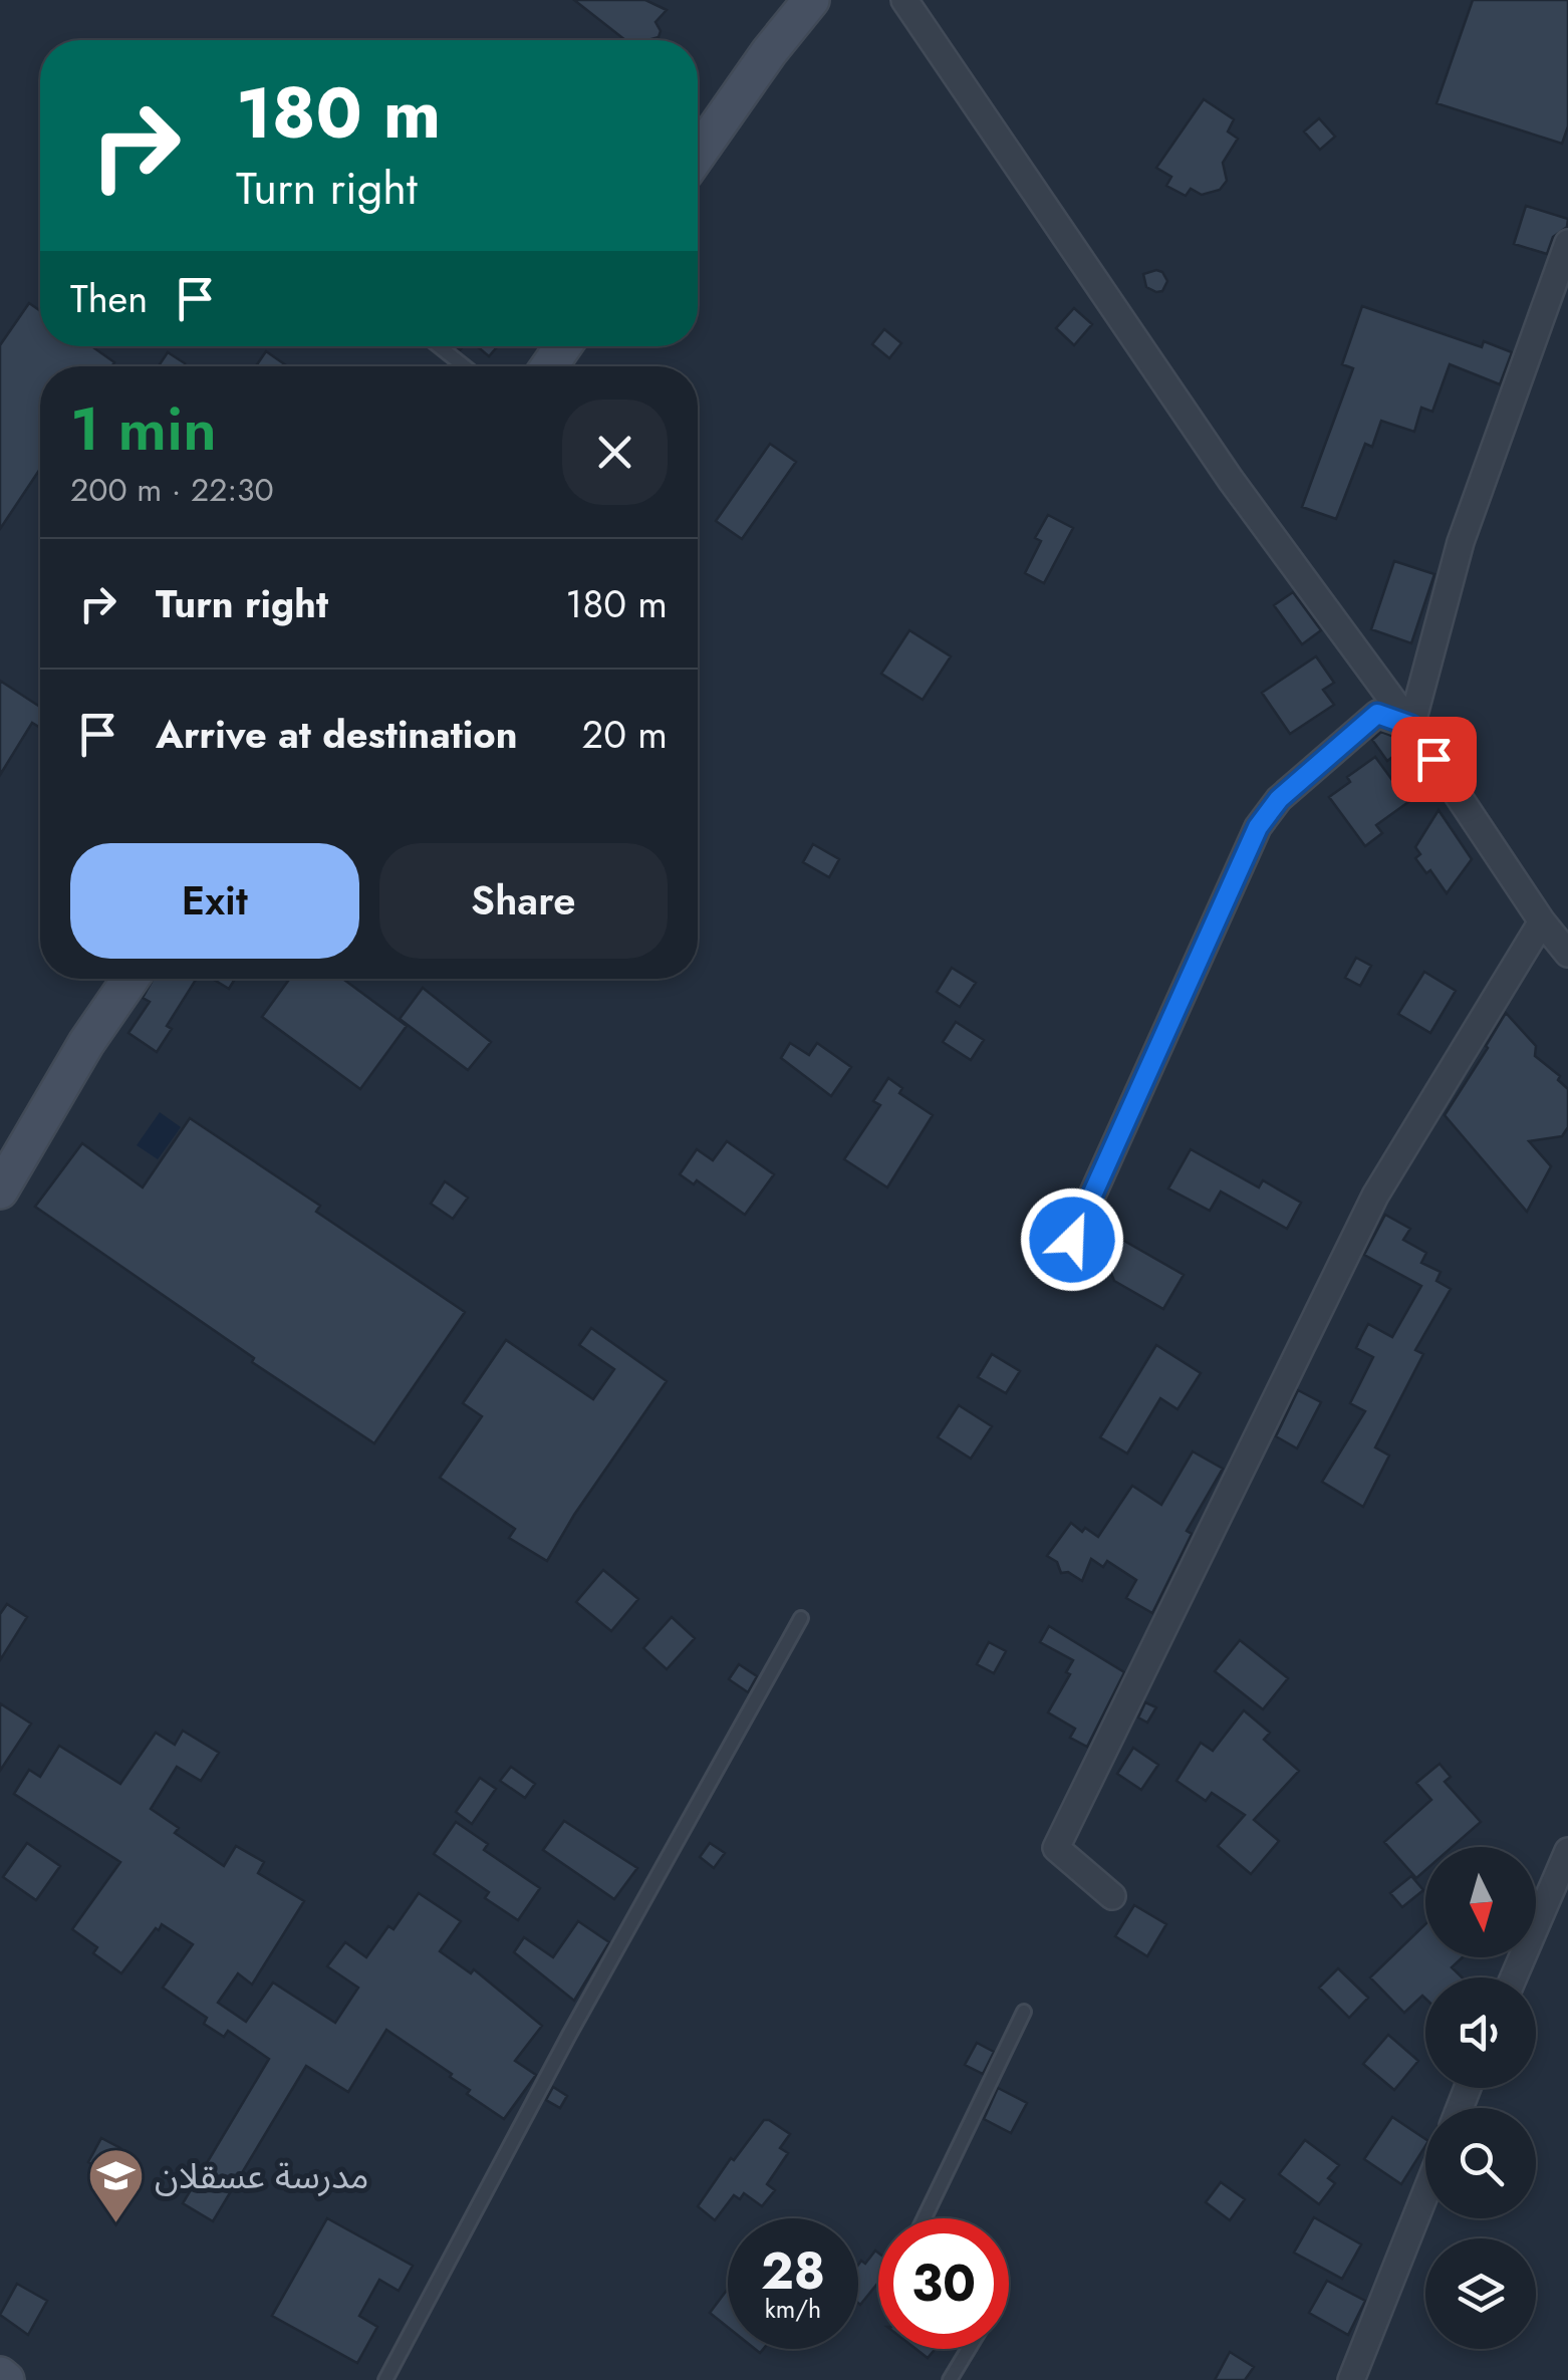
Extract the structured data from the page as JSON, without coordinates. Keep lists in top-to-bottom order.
{
  "places": {
    "school or university": ["مدرسة عسقلان"]
  },
  "north": "bottom",
  "page": {
    "turn": ["180 m", "Turn right"],
    "then": "Then",
    "heading": ["1 min", "200 m · 22:30"],
    "list": [
      {
        "name": "Turn right",
        "value": "180 m"
      },
      {
        "name": "Arrive at destination",
        "value": "20 m"
      }
    ],
    "buttons": ["Exit", "Share"],
    "speed": "28 km/h",
    "limit": "30"
  }
}
